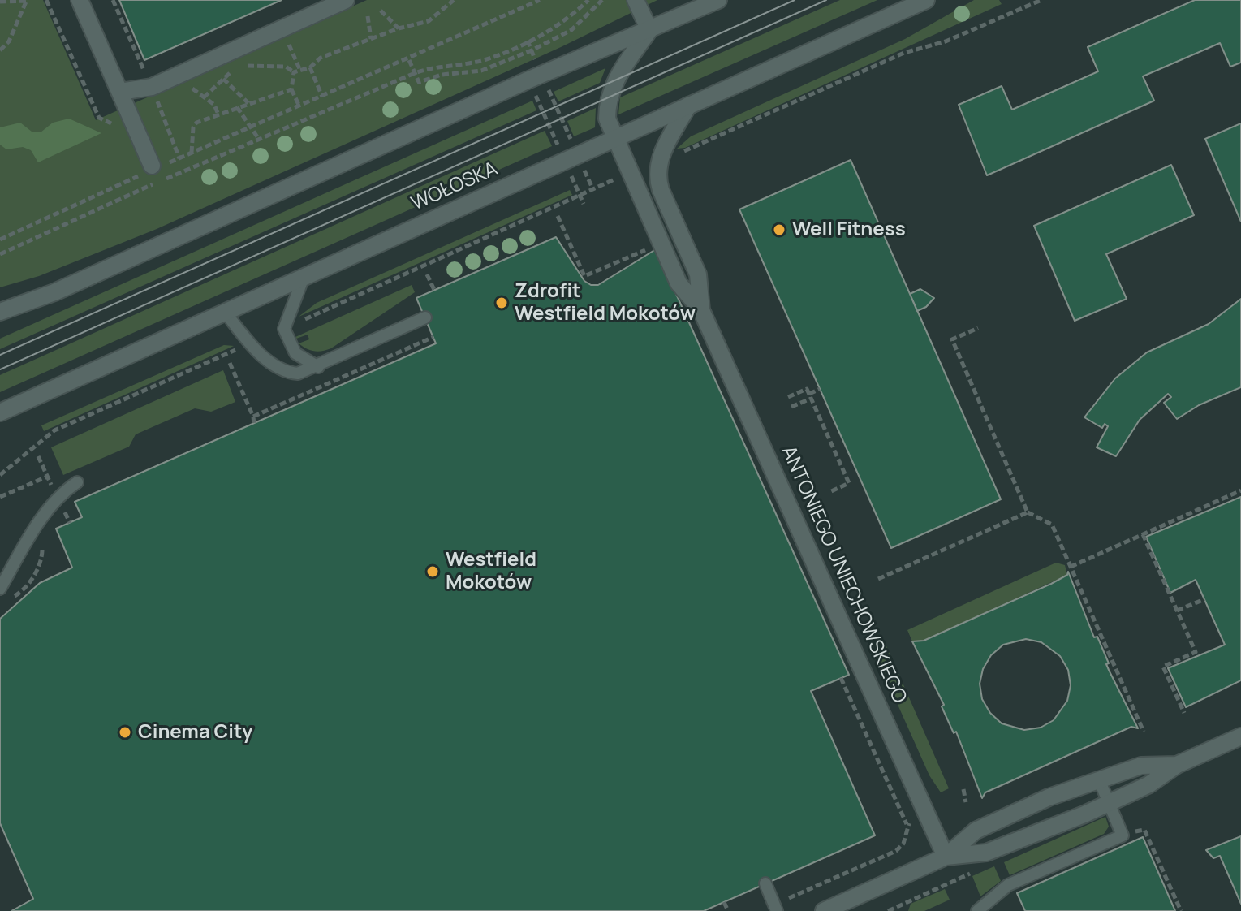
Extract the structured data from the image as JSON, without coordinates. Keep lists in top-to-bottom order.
{
  "streets": {
    "street": ["WOŁOSKA", "ANTONIEGO UNIECHOWSKIEGO"]
  },
  "crossings": [
    ["WOŁOSKA", "ANTONIEGO UNIECHOWSKIEGO"]
  ],
  "places": [
    "Well Fitness",
    "Zdrofit Westfield Mokotów",
    "Westfield Mokotów",
    "Cinema City"
  ]
}
